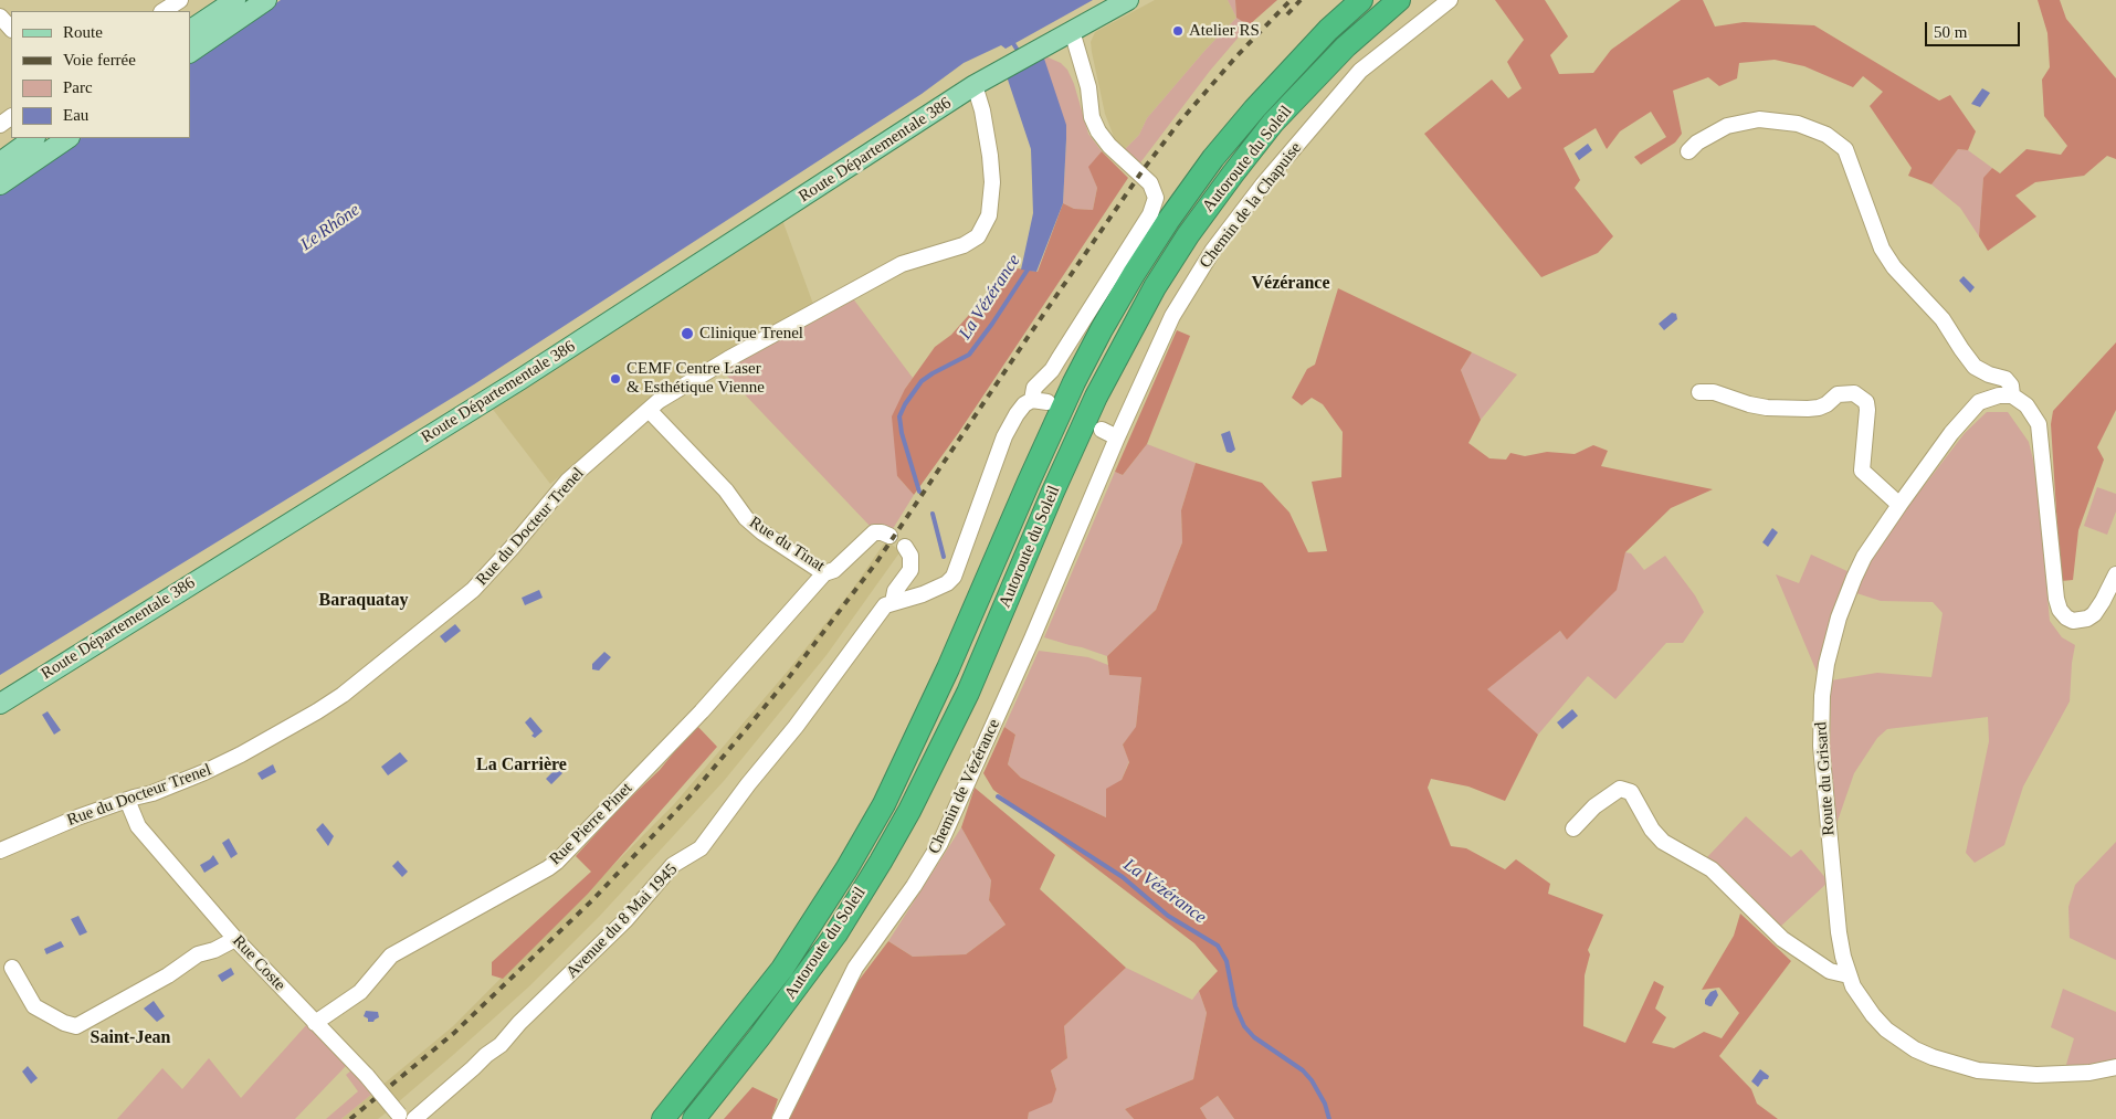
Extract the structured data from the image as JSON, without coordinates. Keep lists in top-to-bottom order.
{
  "streets": {
    "highway": ["Autoroute du Soleil"],
    "main road": ["Route Départementale 386"],
    "street": [
      "Chemin de la Chapuise",
      "Rue du Docteur Trenel",
      "Rue du Tinat",
      "Route du Grisard",
      "Chemin de Vézérance",
      "Rue Pierre Pinet",
      "Avenue du 8 Mai 1945",
      "Rue Coste"
    ]
  },
  "crossings": [
    ["Route Départementale 386", "Rue du Docteur Trenel"],
    ["Chemin de la Chapuise", "Chemin de Vézérance"],
    ["Rue du Docteur Trenel", "Rue du Tinat"],
    ["Rue du Docteur Trenel", "Rue Coste"],
    ["Rue du Tinat", "Rue Pierre Pinet"],
    ["Rue Pierre Pinet", "Rue Coste"]
  ],
  "districts": [
    "Vézérance",
    "Baraquatay",
    "La Carrière",
    "Saint-Jean"
  ],
  "water": ["Le Rhône", "La Vézérance"],
  "places": ["Atelier RS", "Clinique Trenel", "CEMF Centre Laser & Esthétique Vienne"],
  "legend": [
    "Route",
    "Voie ferrée",
    "Parc",
    "Eau"
  ],
  "scale_bar": "50 m"
}
